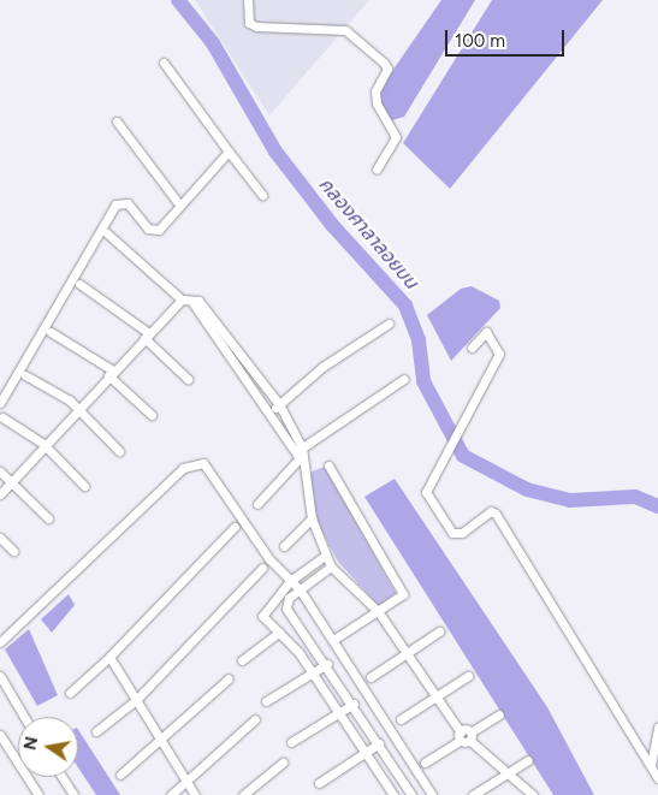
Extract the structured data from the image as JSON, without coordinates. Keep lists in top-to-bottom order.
{
  "water": ["คลองศาลาลอยบน"],
  "scale_bar": "100 m",
  "north": "left"
}
